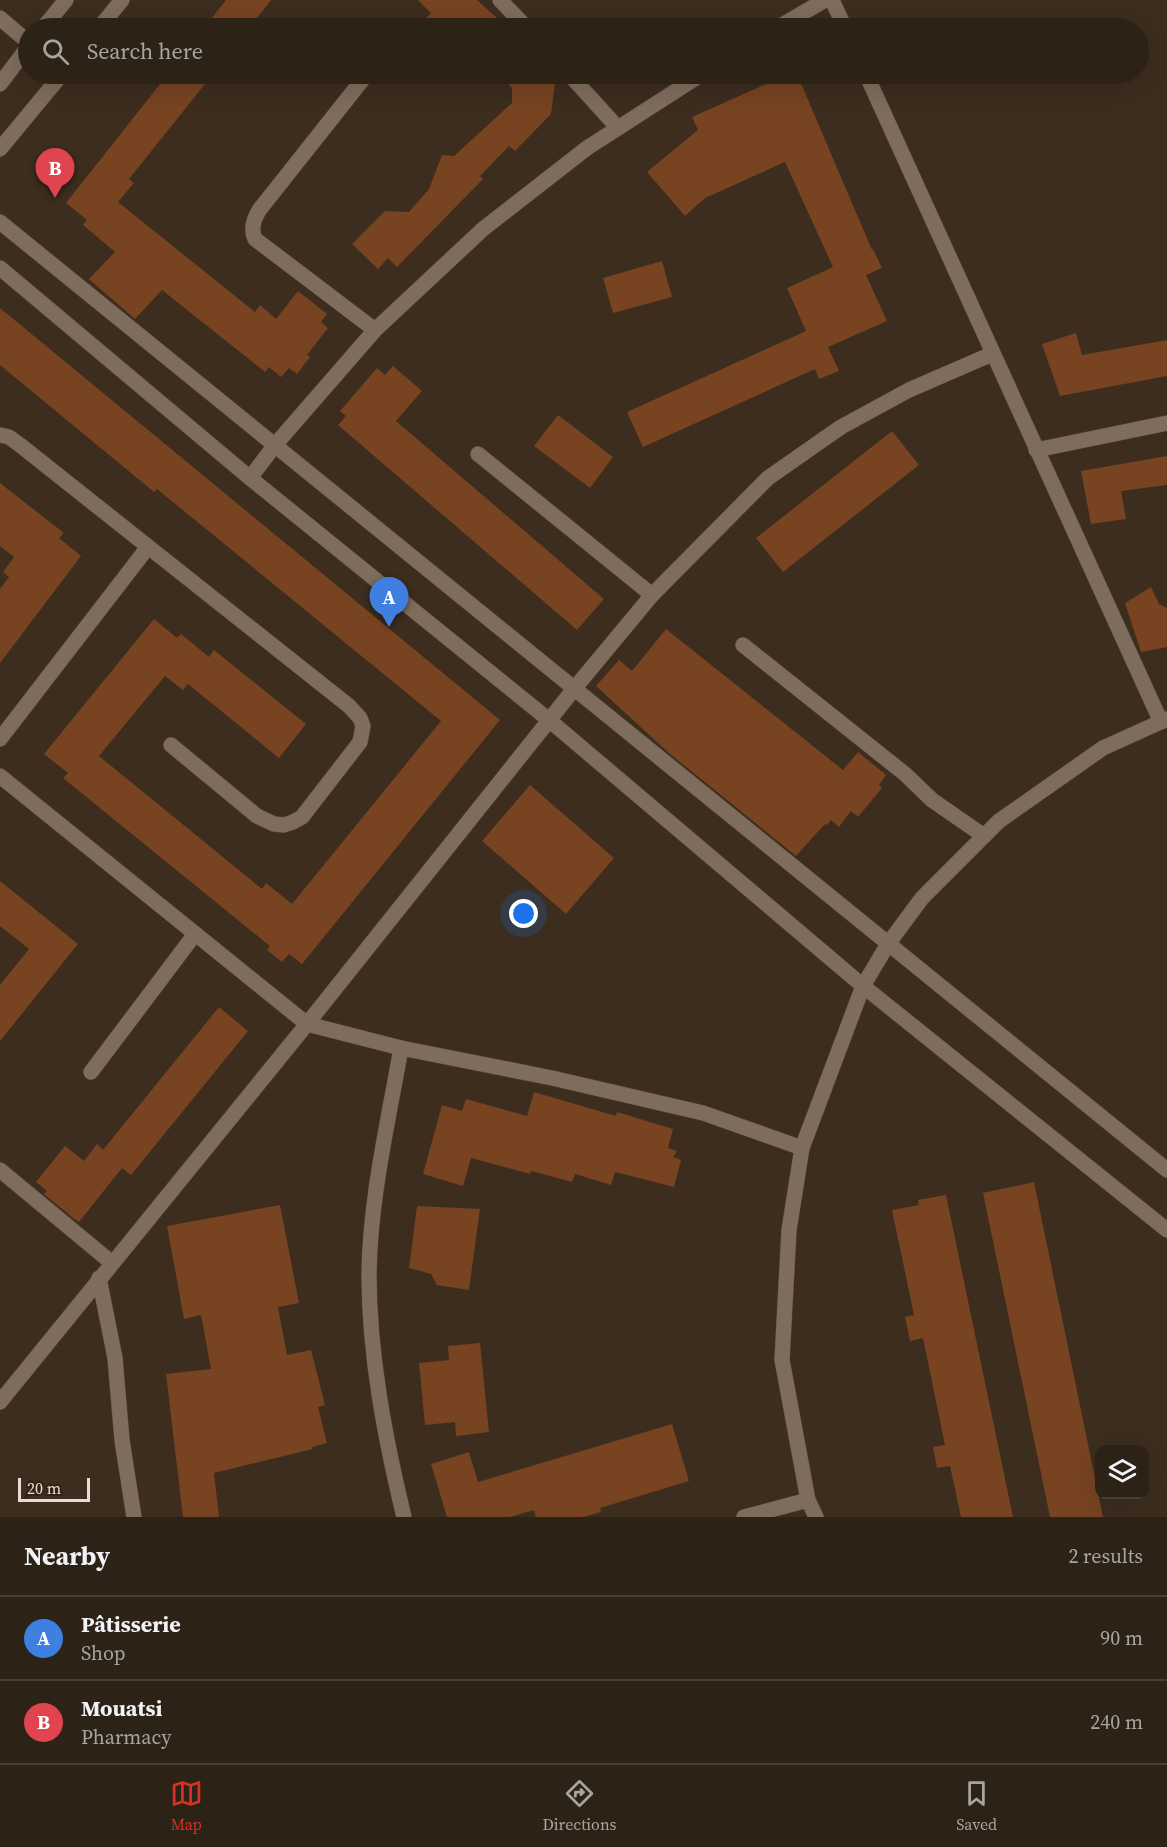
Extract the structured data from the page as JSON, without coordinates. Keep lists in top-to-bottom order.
{
  "scale_bar": "20 m",
  "page": {
    "search": "Search here",
    "pins": ["B", "A"],
    "scale": "20 m",
    "heading": ["Nearby", "2 results"],
    "list": [
      {
        "mark": "A",
        "name": "Pâtisserie",
        "note": "Shop",
        "value": "90 m"
      },
      {
        "mark": "B",
        "name": "Mouatsi",
        "note": "Pharmacy",
        "value": "240 m"
      }
    ],
    "nav": ["Map", "Directions", "Saved"]
  }
}
